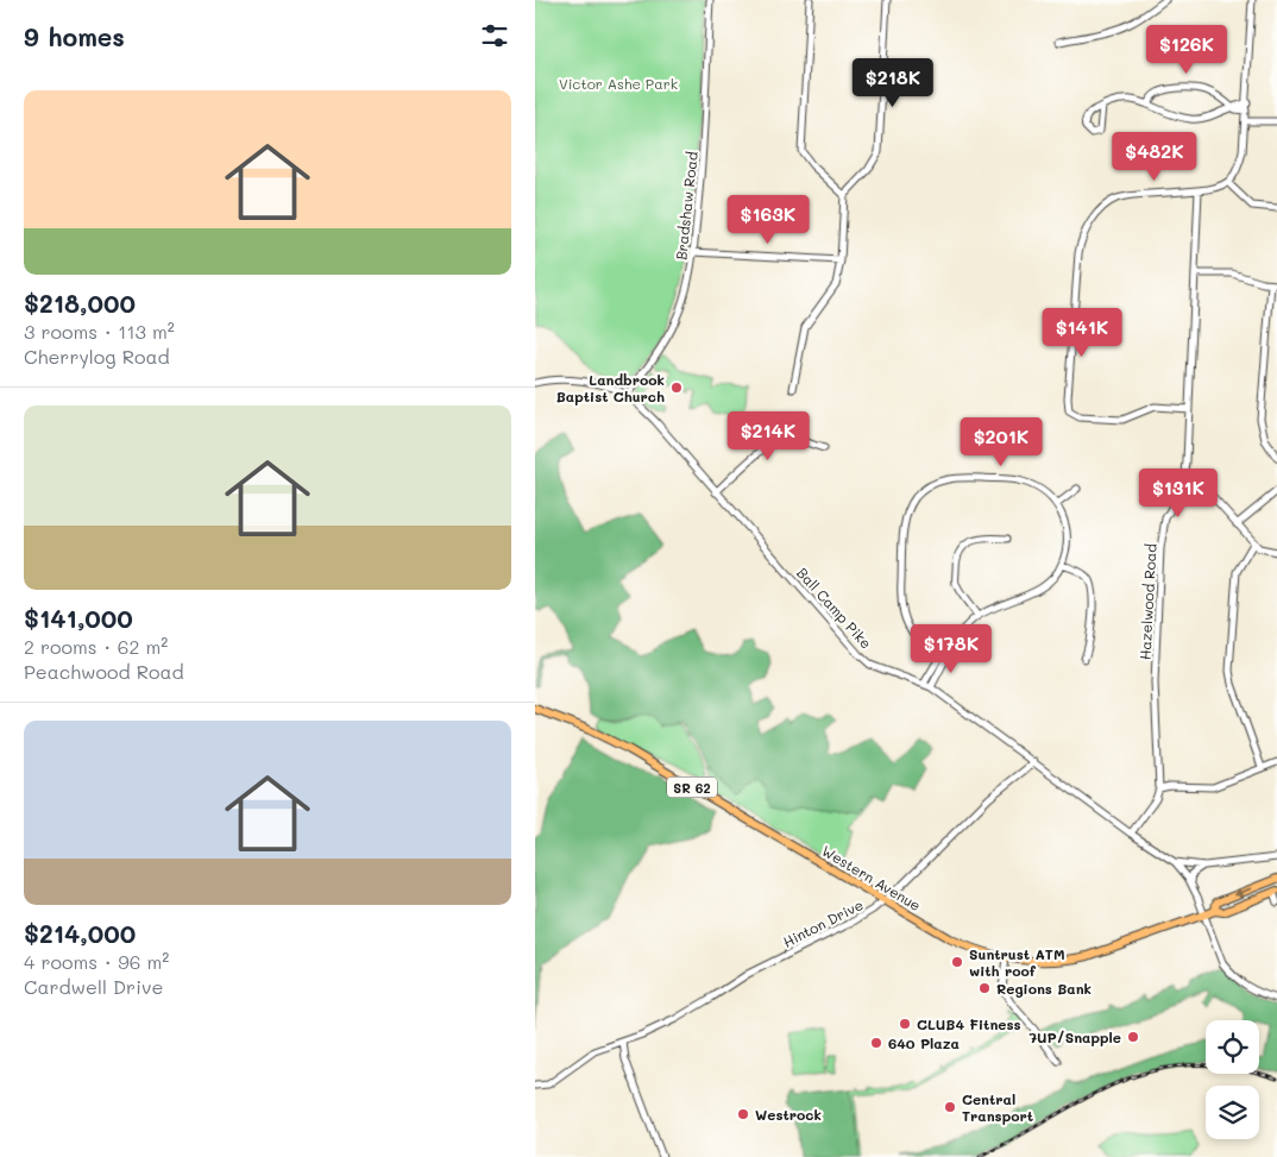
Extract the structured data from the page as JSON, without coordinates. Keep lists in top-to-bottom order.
{
  "streets": {
    "main road": ["SR 62", "Western Avenue"],
    "street": [
      "Bradshaw Road",
      "Hazelwood Road",
      "Ball Camp Pike",
      "Hinton Drive"
    ]
  },
  "crossings": [
    ["Bradshaw Road", "Ball Camp Pike"],
    ["Ball Camp Pike", "Hinton Drive"],
    ["Western Avenue", "Hinton Drive"]
  ],
  "parks": ["Victor Ashe Park"],
  "places": [
    "Landbrook Baptist Church",
    "Suntrust ATM with roof",
    "Regions Bank",
    "CLUB4 Fitness",
    "7UP/Snapple",
    "640 Plaza",
    "Central Transport",
    "Westrock"
  ],
  "page": {
    "heading": "9 homes",
    "price": [
      "$126K",
      "$218K",
      "$482K",
      "$163K",
      "$141K",
      "$214K",
      "$201K",
      "$131K",
      "$178K"
    ],
    "list": [
      {
        "name": "$218,000",
        "note": "3 rooms · 113 m² · Cherrylog Road"
      },
      {
        "name": "$141,000",
        "note": "2 rooms · 62 m² · Peachwood Road"
      },
      {
        "name": "$214,000",
        "note": "4 rooms · 96 m² · Cardwell Drive"
      }
    ]
  }
}
